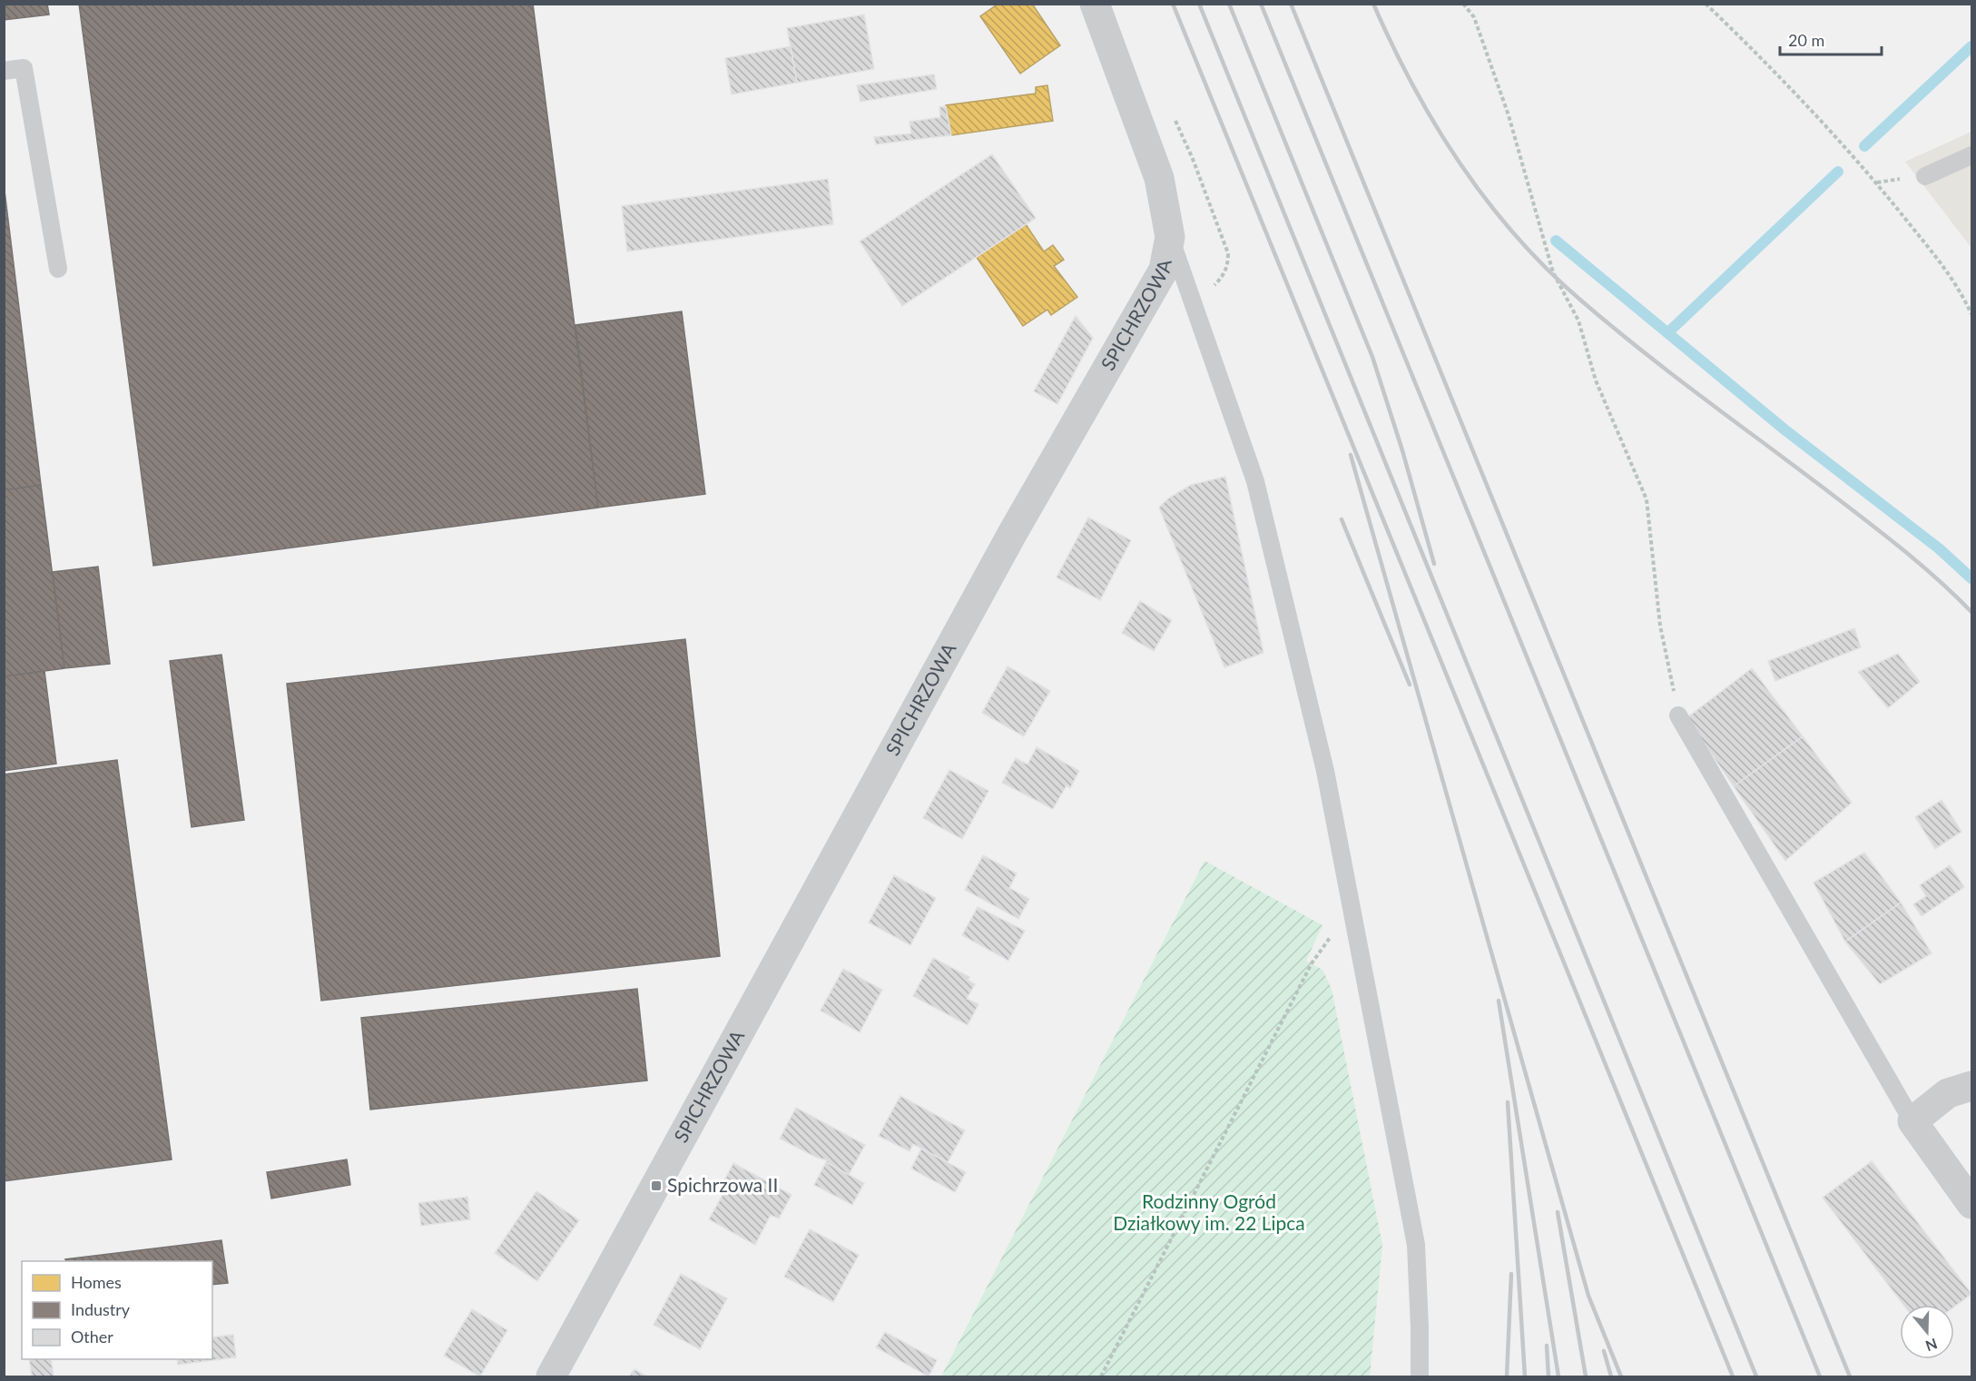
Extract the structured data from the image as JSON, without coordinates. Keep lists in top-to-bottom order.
{
  "streets": {
    "street": ["SPICHRZOWA"]
  },
  "parks": ["Rodzinny Ogród Działkowy im. 22 Lipca"],
  "places": {
    "transit": ["Spichrzowa II"]
  },
  "legend": ["Homes", "Industry", "Other"],
  "scale_bar": "20 m",
  "north": "bottom"
}
